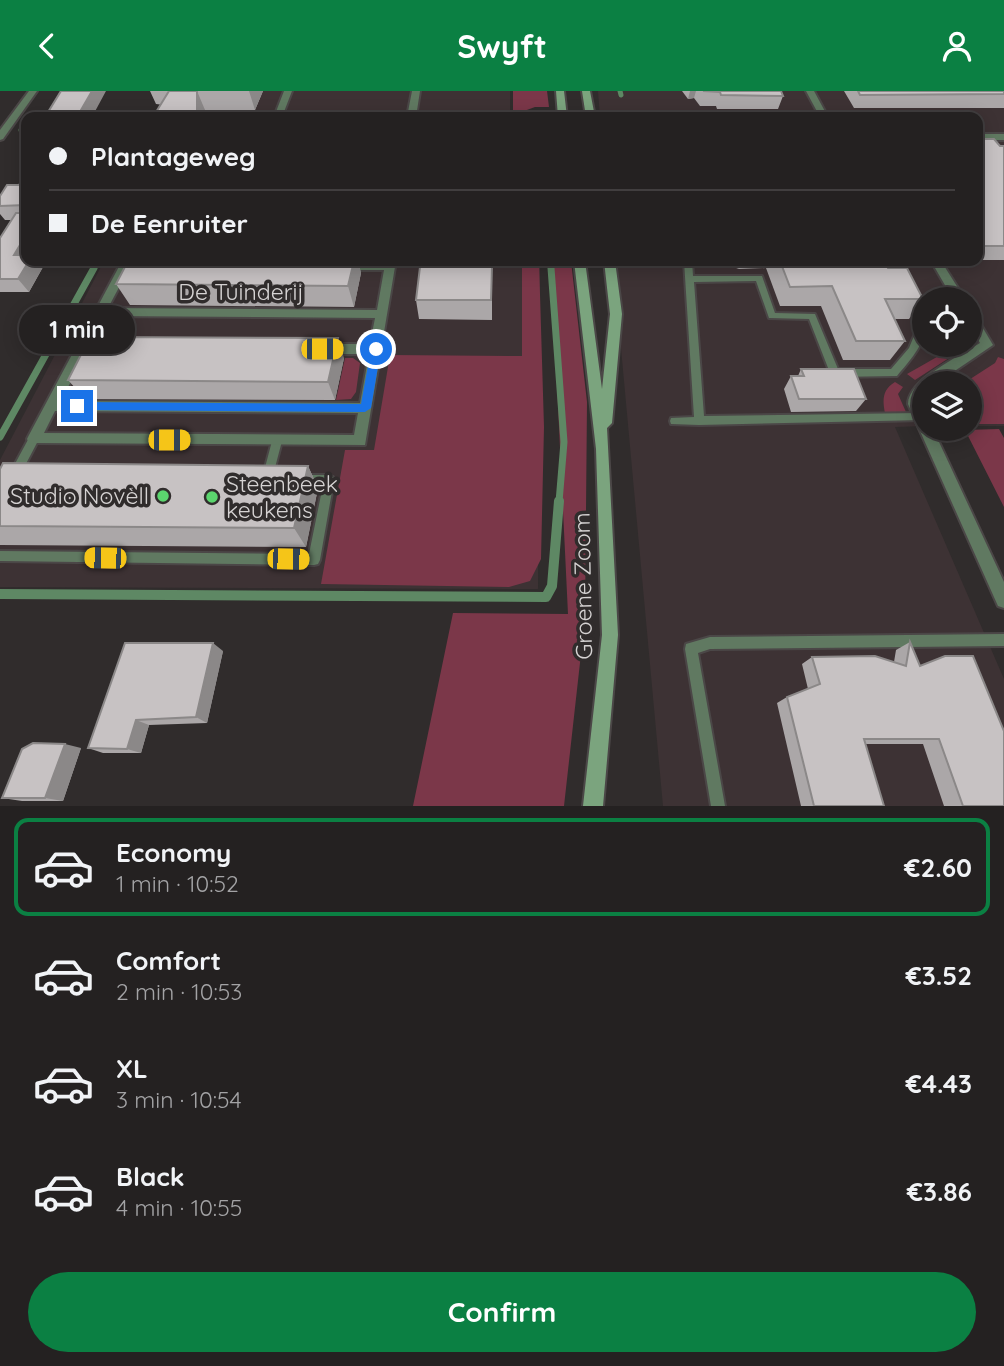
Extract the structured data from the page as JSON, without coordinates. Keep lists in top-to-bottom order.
{
  "streets": {
    "main road": ["Groene Zoom"],
    "street": ["De Tuinderij"]
  },
  "places": ["Studio Novèll", "Steenbeek keukens"],
  "page": {
    "header": "Swyft",
    "banner": ["Plantageweg", "De Eenruiter"],
    "bubble": "1 min",
    "list": [
      {
        "name": "Economy",
        "note": "1 min · 10:52",
        "value": "€2.60"
      },
      {
        "name": "Comfort",
        "note": "2 min · 10:53",
        "value": "€3.52"
      },
      {
        "name": "XL",
        "note": "3 min · 10:54",
        "value": "€4.43"
      },
      {
        "name": "Black",
        "note": "4 min · 10:55",
        "value": "€3.86"
      }
    ],
    "buttons": "Confirm"
  }
}
